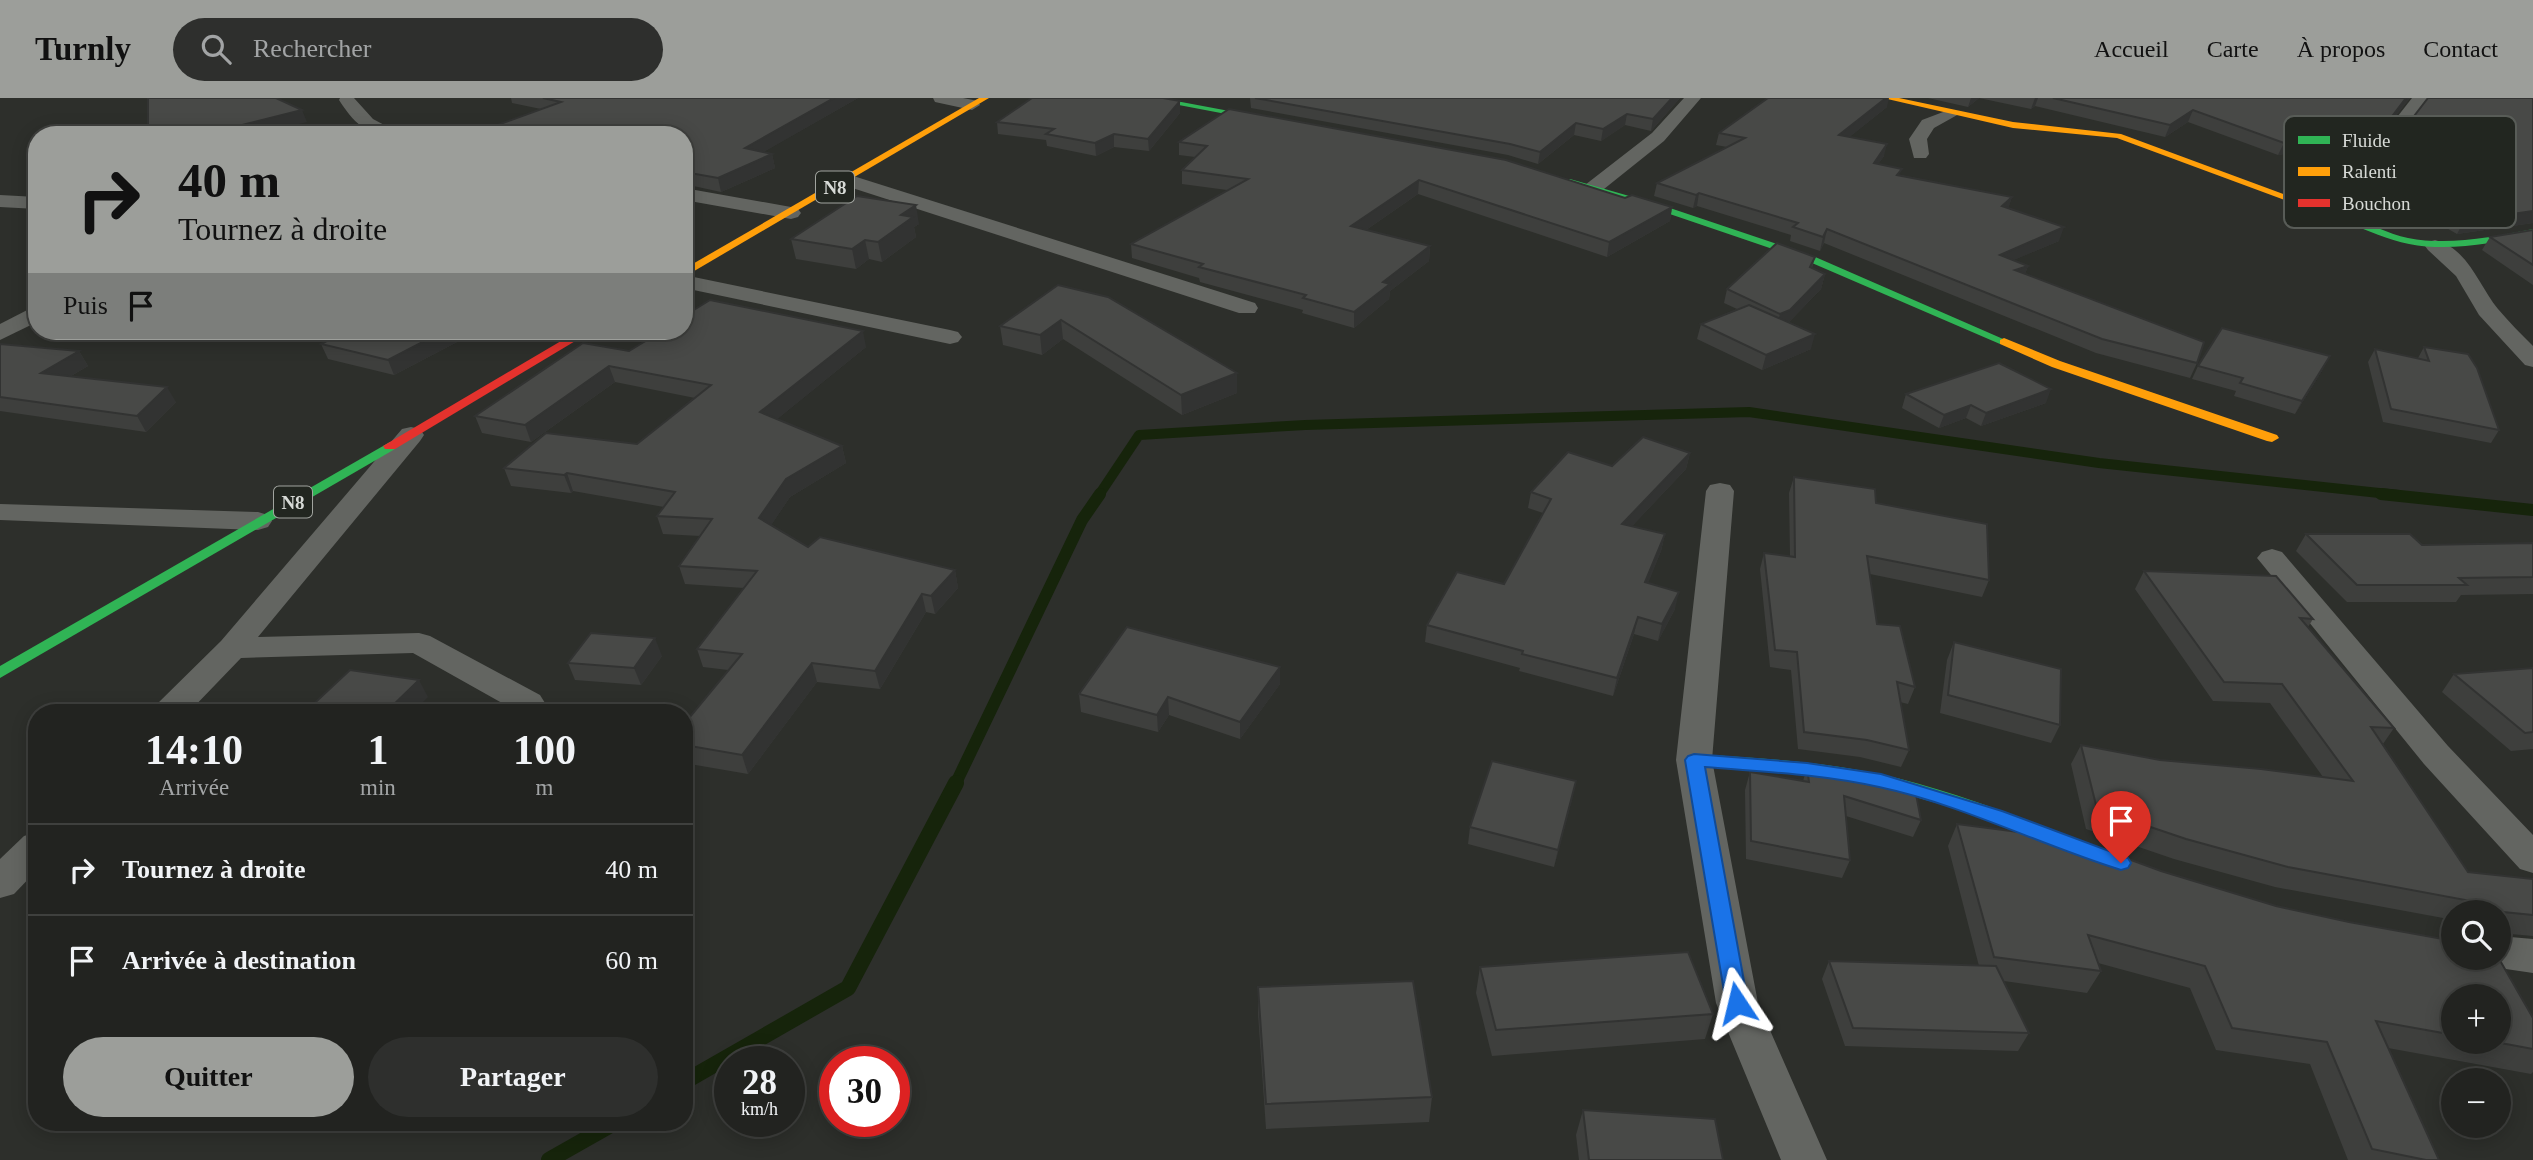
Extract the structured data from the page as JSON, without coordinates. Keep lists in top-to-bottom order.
{
  "streets": {
    "main road": ["N8"]
  },
  "legend": ["Fluide", "Ralenti", "Bouchon"],
  "page": {
    "header": "Turnly",
    "search": "Rechercher",
    "nav": [
      "Accueil",
      "Carte",
      "À propos",
      "Contact"
    ],
    "turn": ["40 m", "Tournez à droite"],
    "then": "Puis",
    "eta": [
      "14:10",
      "Arrivée",
      "1",
      "min",
      "100",
      "m"
    ],
    "list": [
      {
        "name": "Tournez à droite",
        "value": "40 m"
      },
      {
        "name": "Arrivée à destination",
        "value": "60 m"
      }
    ],
    "map_buttons": ["+", "−"],
    "buttons": ["Quitter", "Partager"],
    "speed": "28 km/h",
    "limit": "30"
  }
}
